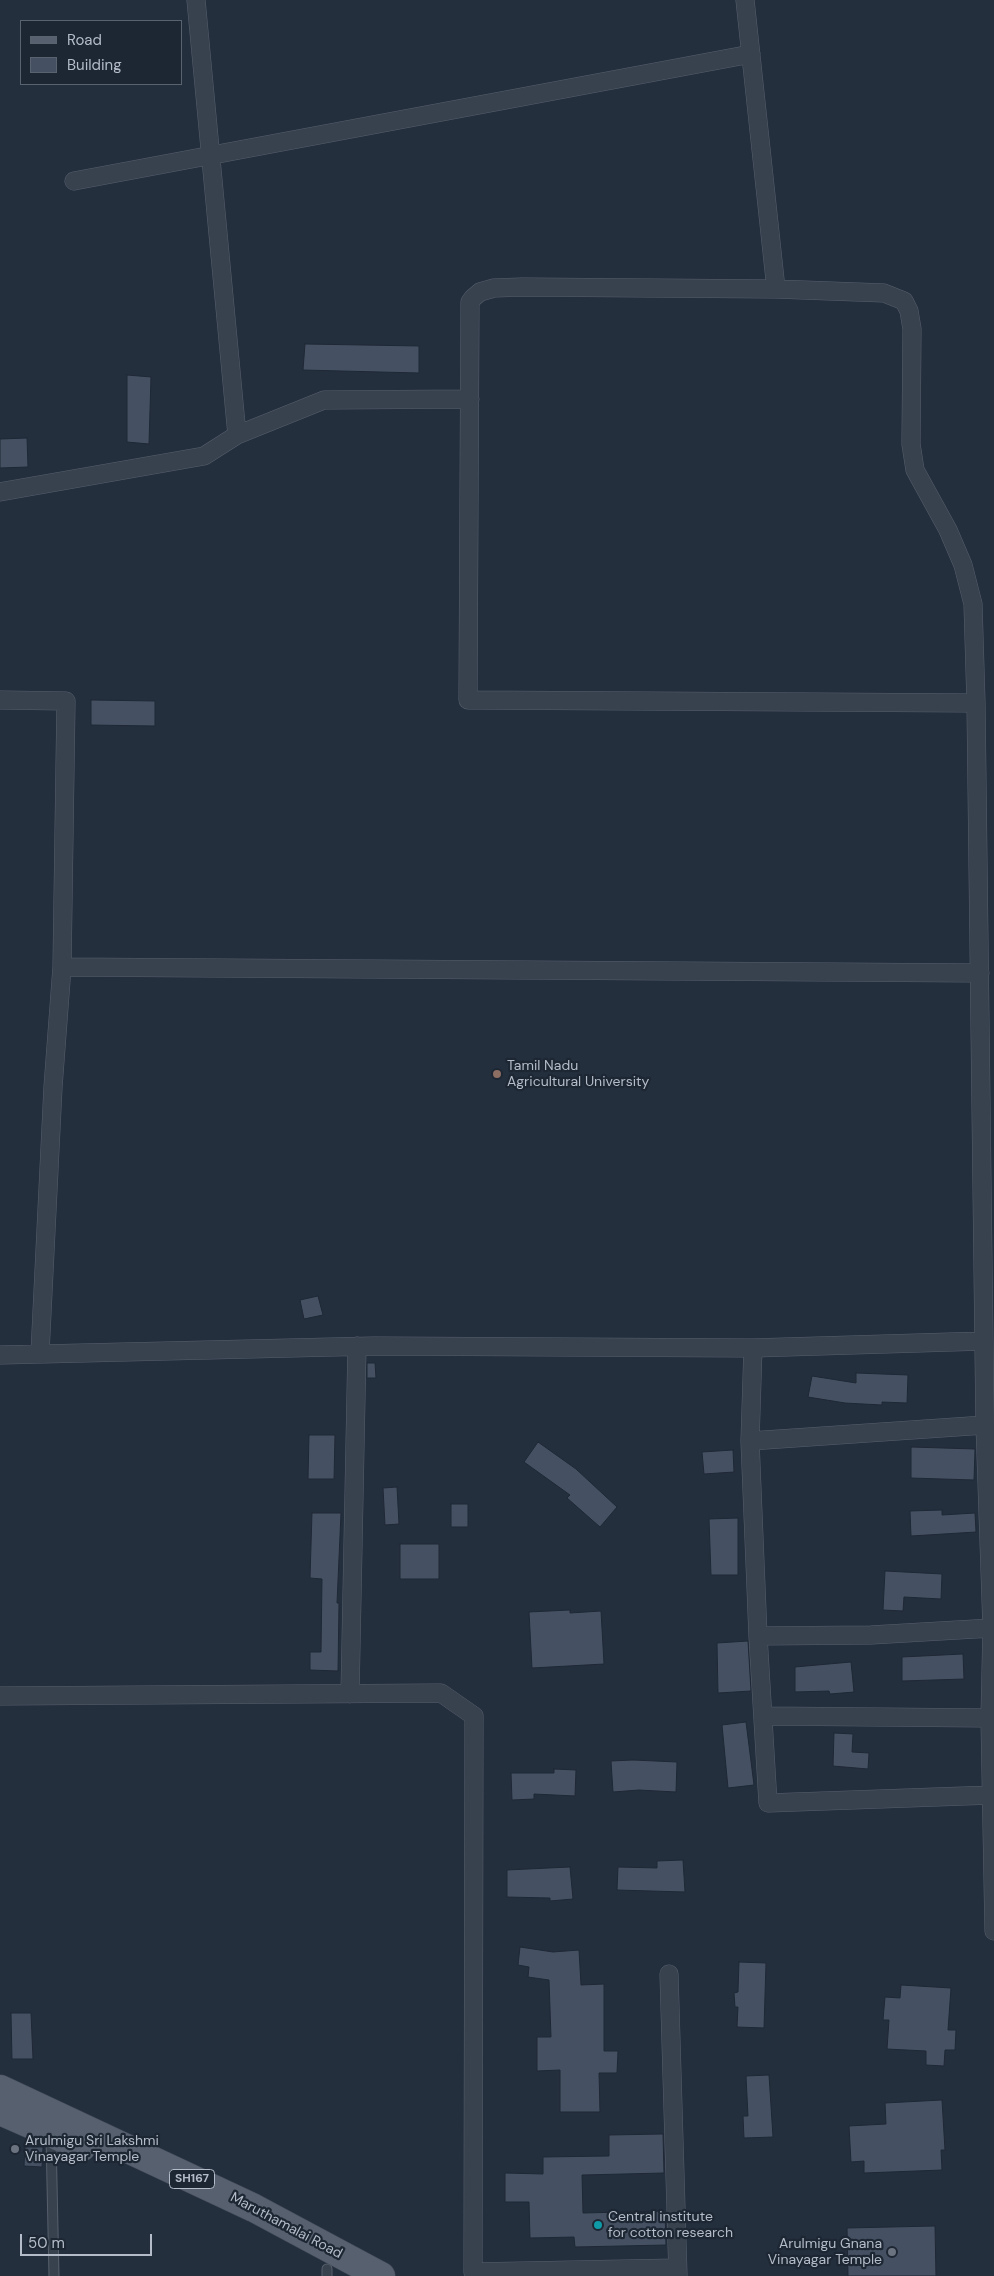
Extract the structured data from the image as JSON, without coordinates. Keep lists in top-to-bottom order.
{
  "streets": {
    "main road": ["SH167", "Maruthamalai Road"]
  },
  "places": [
    "Tamil Nadu Agricultural University",
    "Arulmigu Sri Lakshmi Vinayagar Temple",
    "Central institute for cotton research",
    "Arulmigu Gnana Vinayagar Temple"
  ],
  "legend": ["Road", "Building"],
  "scale_bar": "50 m"
}
